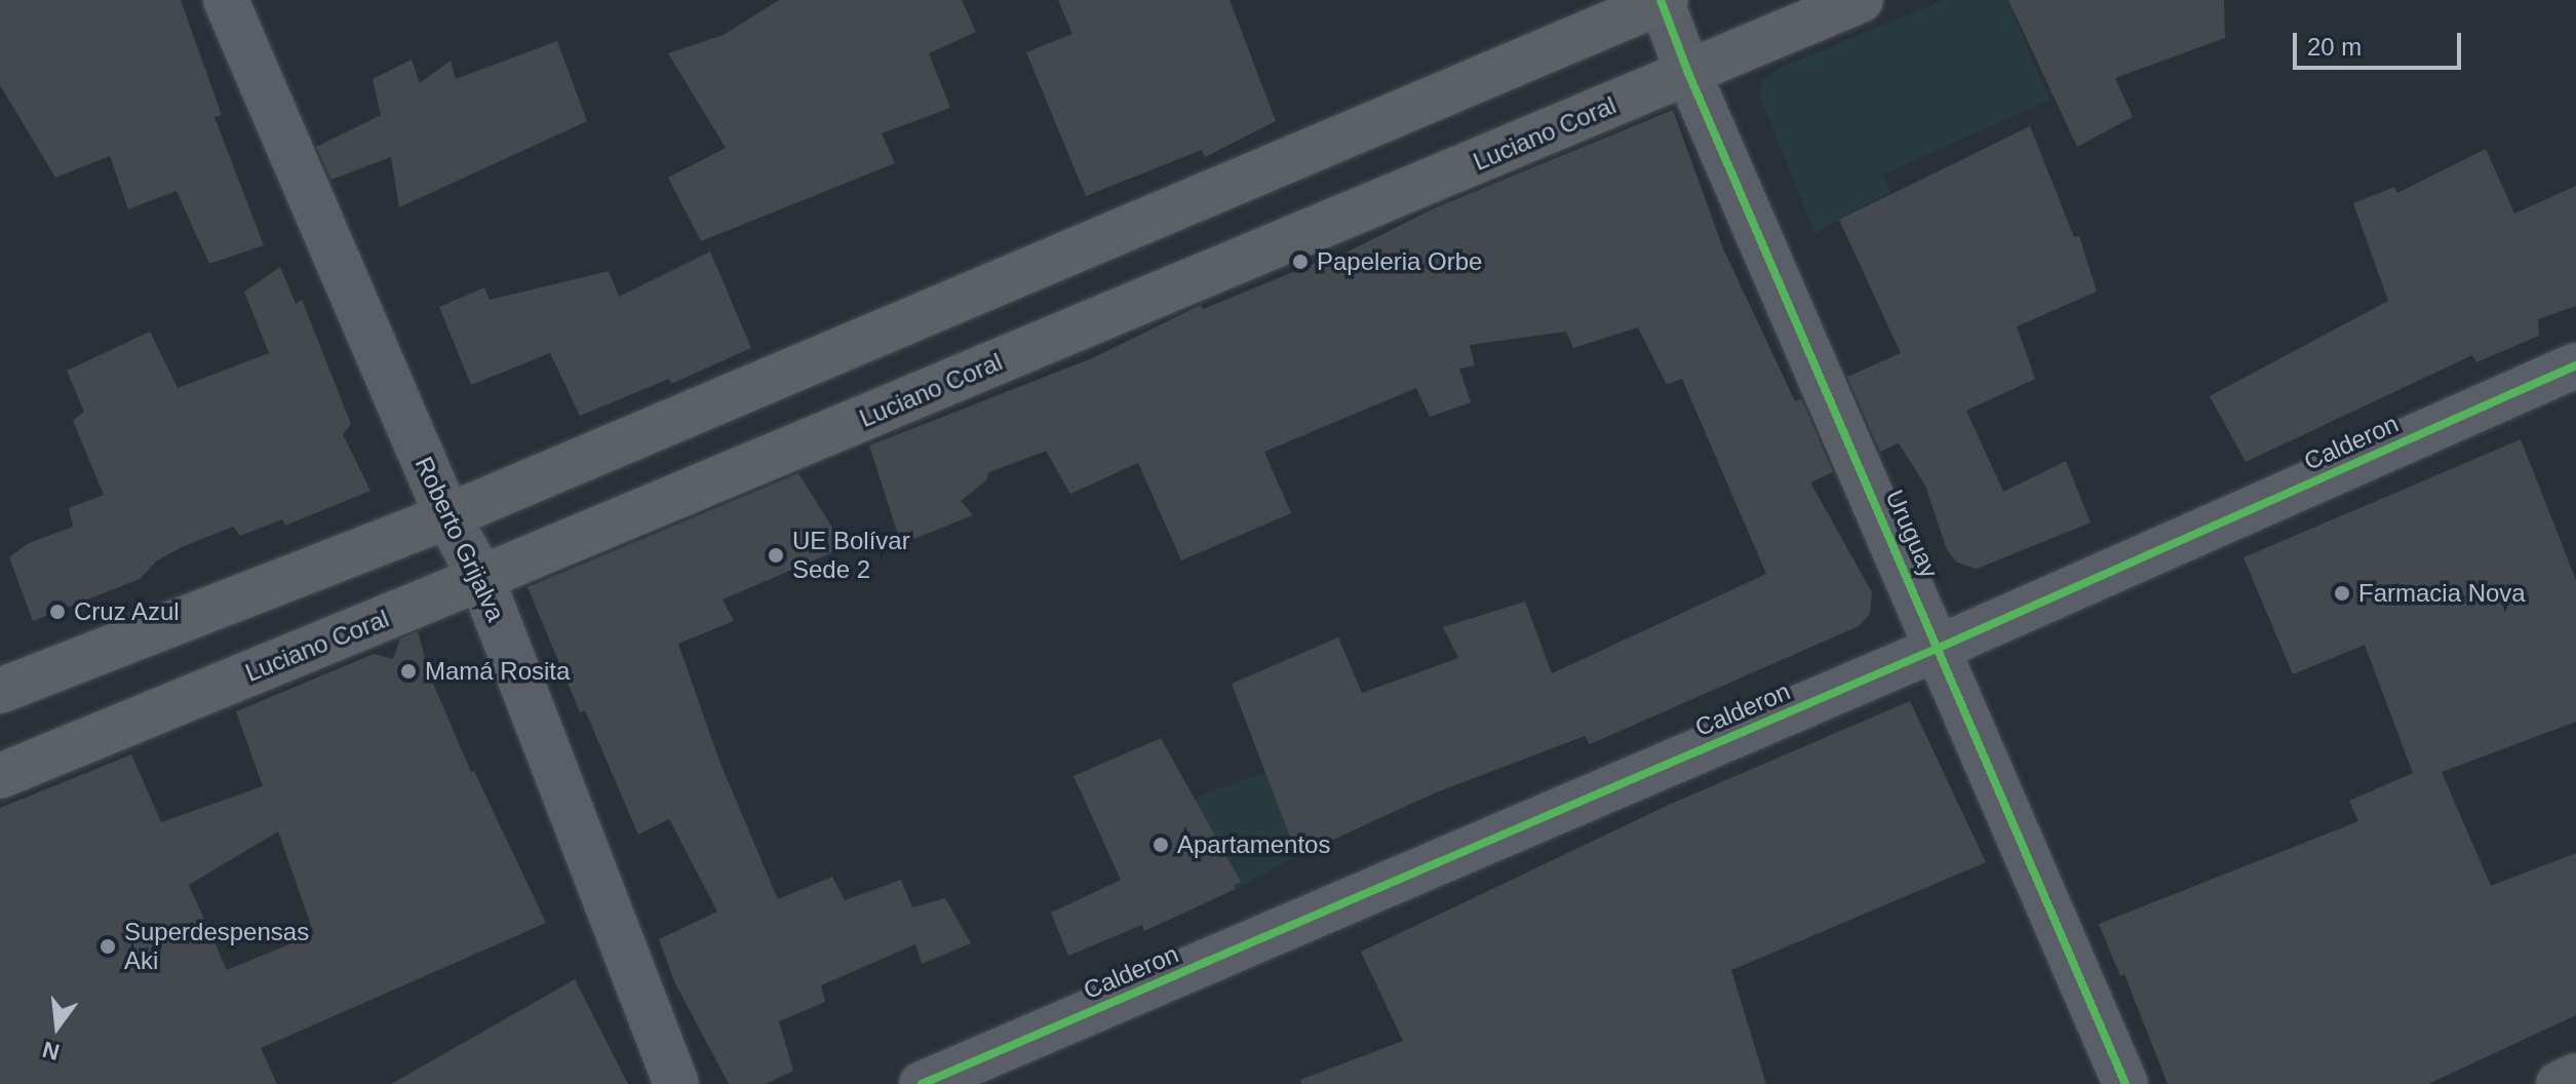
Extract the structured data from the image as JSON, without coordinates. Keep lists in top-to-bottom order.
{
  "streets": {
    "main road": ["Luciano Coral"],
    "street": ["Calderon", "Uruguay", "Roberto Grijalva"]
  },
  "crossings": [
    ["Luciano Coral", "Uruguay"],
    ["Luciano Coral", "Roberto Grijalva"],
    ["Calderon", "Uruguay"]
  ],
  "places": [
    "Papeleria Orbe",
    "UE Bolívar Sede 2",
    "Farmacia Nova",
    "Cruz Azul",
    "Mamá Rosita",
    "Apartamentos",
    "Superdespensas Aki"
  ],
  "scale_bar": "20 m",
  "north": "bottom"
}
